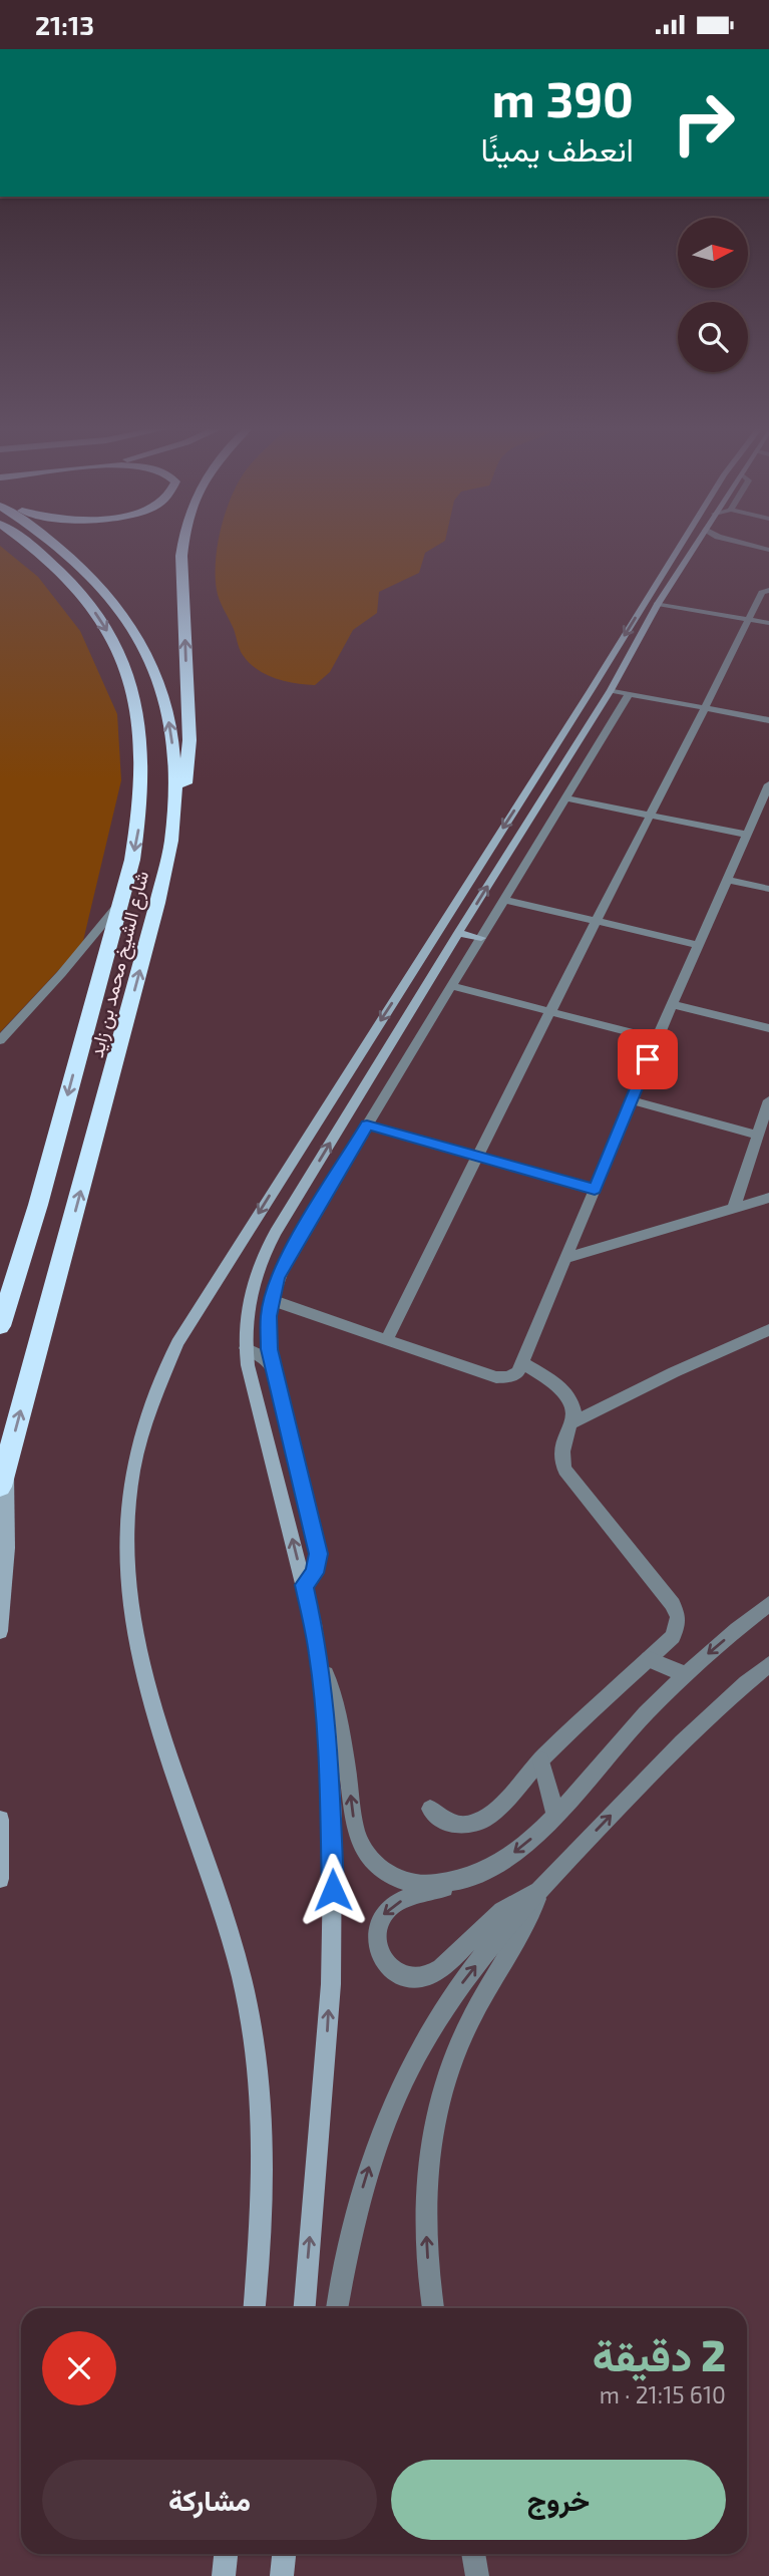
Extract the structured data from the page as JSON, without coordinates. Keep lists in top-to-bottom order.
{
  "streets": {
    "highway": ["شارع الشيخ محمد بن زايد"]
  },
  "north": "right",
  "page": {
    "status": "21:13",
    "turn": ["390 m", "انعطف يمينًا"],
    "heading": ["2 دقيقة", "610 m · 21:15"],
    "buttons": ["خروج", "مشاركة"]
  }
}
